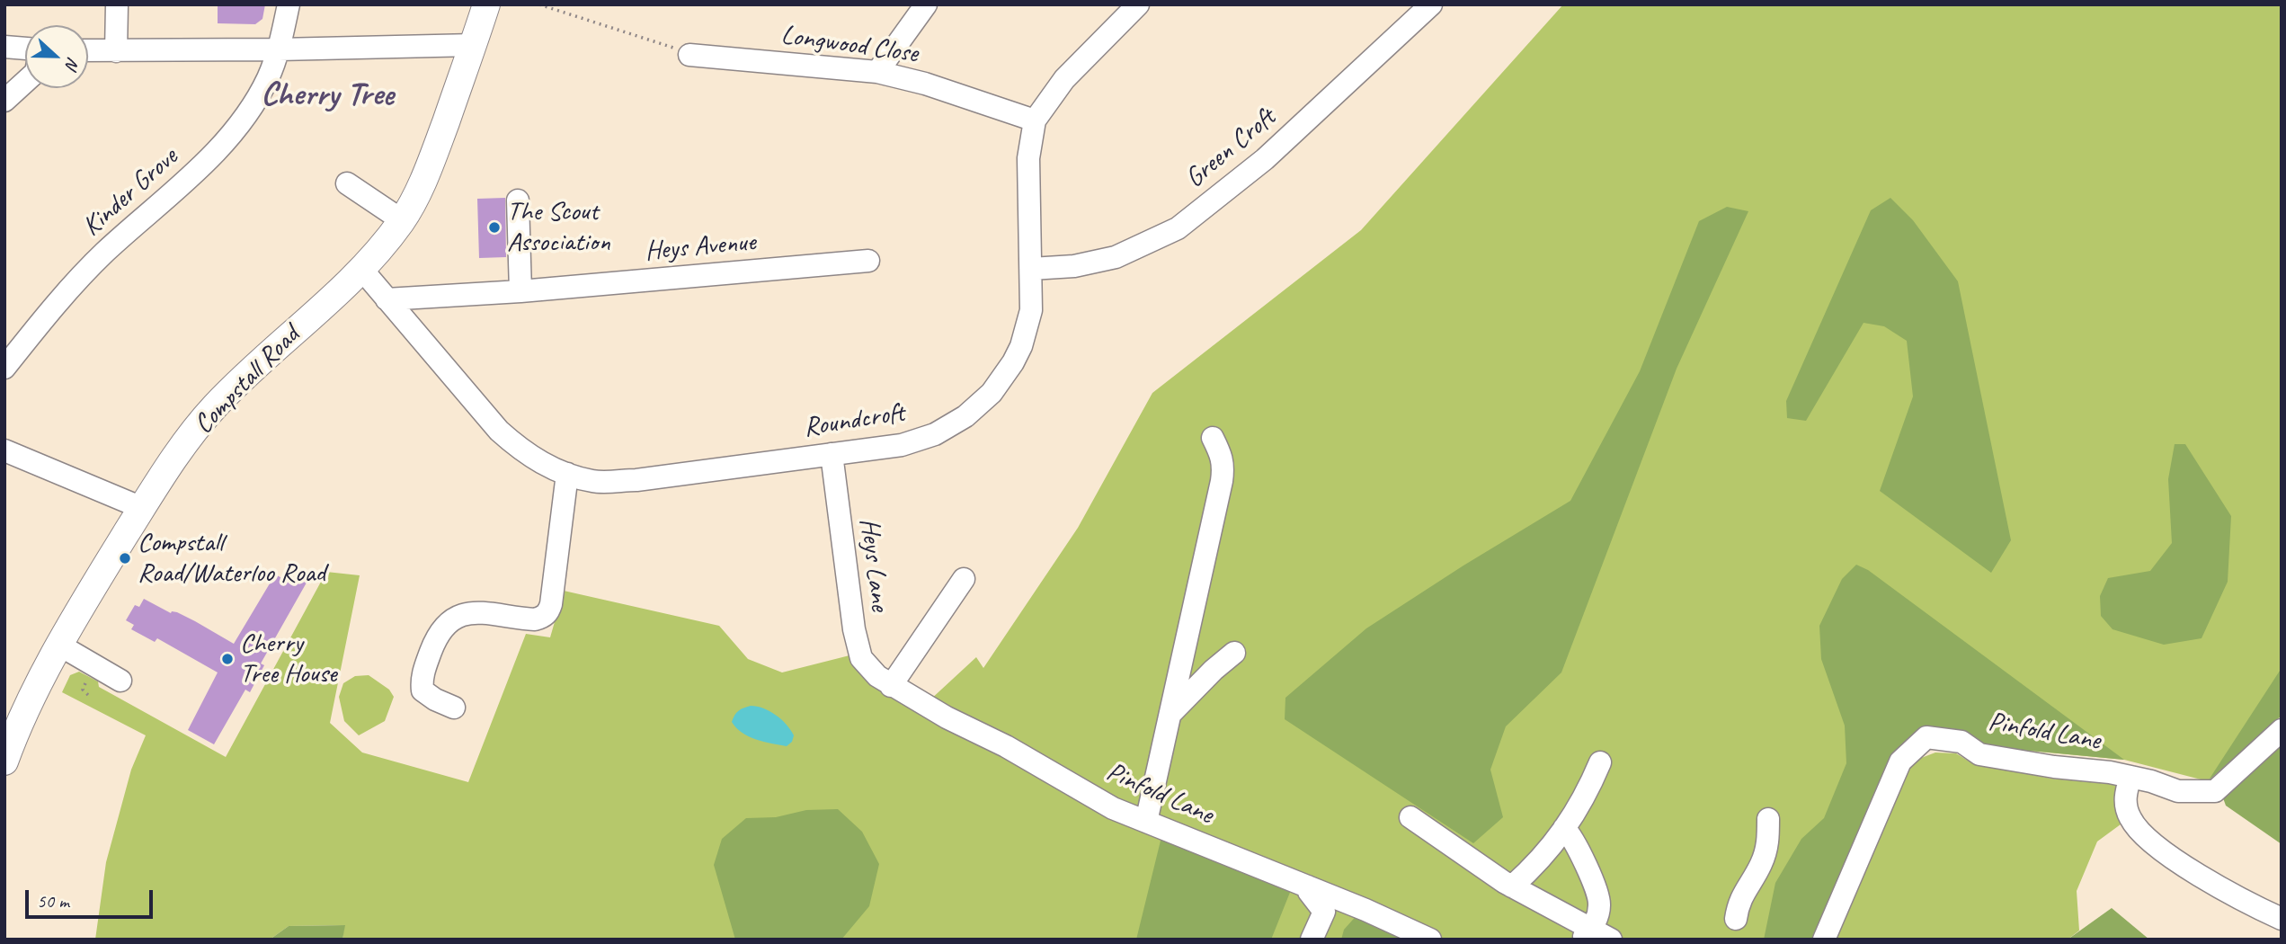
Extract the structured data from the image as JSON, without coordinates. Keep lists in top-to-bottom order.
{
  "streets": {
    "main road": ["Compstall Road"],
    "street": [
      "Longwood Close",
      "Green Croft",
      "Kinder Grove",
      "Heys Avenue",
      "Roundcroft",
      "Heys Lane",
      "Pinfold Lane"
    ]
  },
  "crossings": [
    ["Longwood Close", "Roundcroft"],
    ["Green Croft", "Roundcroft"],
    ["Heys Avenue", "Roundcroft"],
    ["Compstall Road", "Roundcroft"],
    ["Roundcroft", "Heys Lane"],
    ["Heys Lane", "Pinfold Lane"]
  ],
  "districts": ["Cherry Tree"],
  "places": ["The Scout Association", "Compstall Road/Waterloo Road", "Cherry Tree House"],
  "scale_bar": "50 m",
  "north": "right"
}
